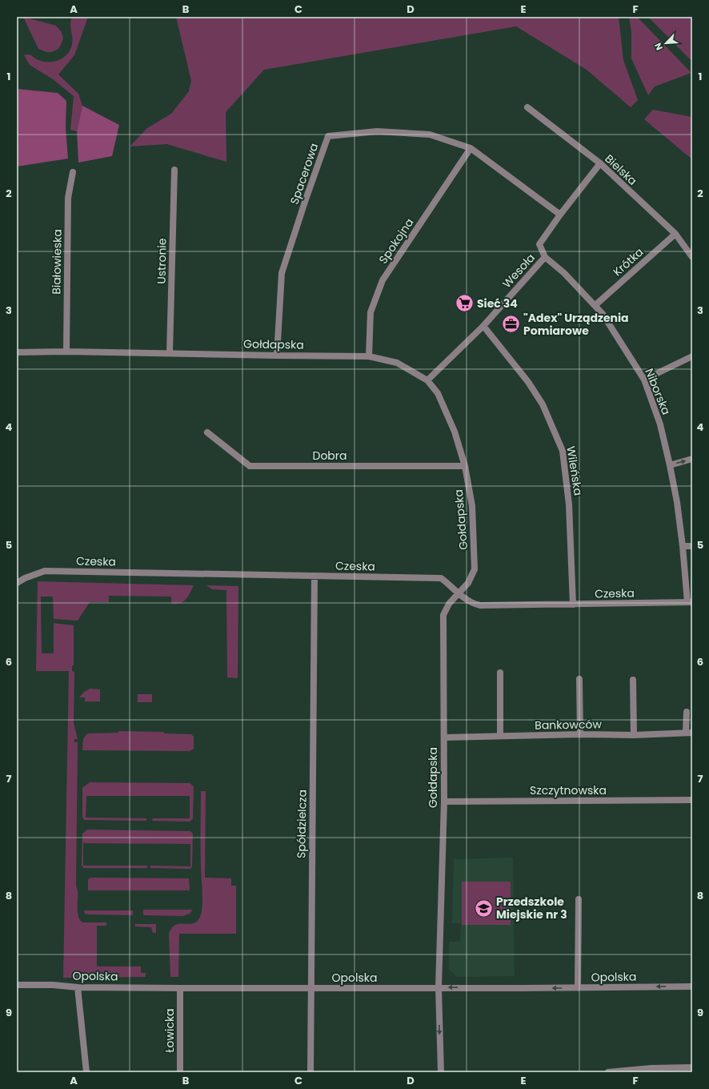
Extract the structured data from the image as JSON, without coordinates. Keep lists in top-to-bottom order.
{
  "streets": {
    "street": [
      "Bielska",
      "Spacerowa",
      "Spokojna",
      "Ustronie",
      "Białowieska",
      "Krótka",
      "Wesoła",
      "Gołdapska",
      "Niborska",
      "Dobra",
      "Wileńska",
      "Czeska",
      "Bankowców",
      "Szczytnowska",
      "Spółdzielcza",
      "Opolska",
      "Łowicka"
    ]
  },
  "crossings": [
    ["Bielska", "Krótka"],
    ["Bielska", "Wesoła"],
    ["Spacerowa", "Spokojna"],
    ["Spacerowa", "Wesoła"],
    ["Spacerowa", "Gołdapska"],
    ["Spokojna", "Gołdapska"],
    ["Ustronie", "Gołdapska"],
    ["Białowieska", "Gołdapska"],
    ["Krótka", "Niborska"],
    ["Wesoła", "Gołdapska"],
    ["Wesoła", "Niborska"],
    ["Wesoła", "Wileńska"],
    ["Gołdapska", "Dobra"],
    ["Gołdapska", "Czeska"],
    ["Gołdapska", "Bankowców"],
    ["Gołdapska", "Szczytnowska"],
    ["Gołdapska", "Opolska"],
    ["Niborska", "Czeska"],
    ["Wileńska", "Czeska"],
    ["Czeska", "Spółdzielcza"],
    ["Spółdzielcza", "Opolska"],
    ["Opolska", "Łowicka"]
  ],
  "one_way": ["Opolska"],
  "places": {
    "supermarket": ["Sieć 34"],
    "office": ["\"Adex\" Urządzenia Pomiarowe"],
    "school or university": ["Przedszkole Miejskie nr 3"]
  },
  "north": "bottom left",
  "grid": {
    "columns": [
      "A",
      "B",
      "C",
      "D",
      "E",
      "F"
    ],
    "rows": [
      "1",
      "2",
      "3",
      "4",
      "5",
      "6",
      "7",
      "8",
      "9"
    ]
  }
}
